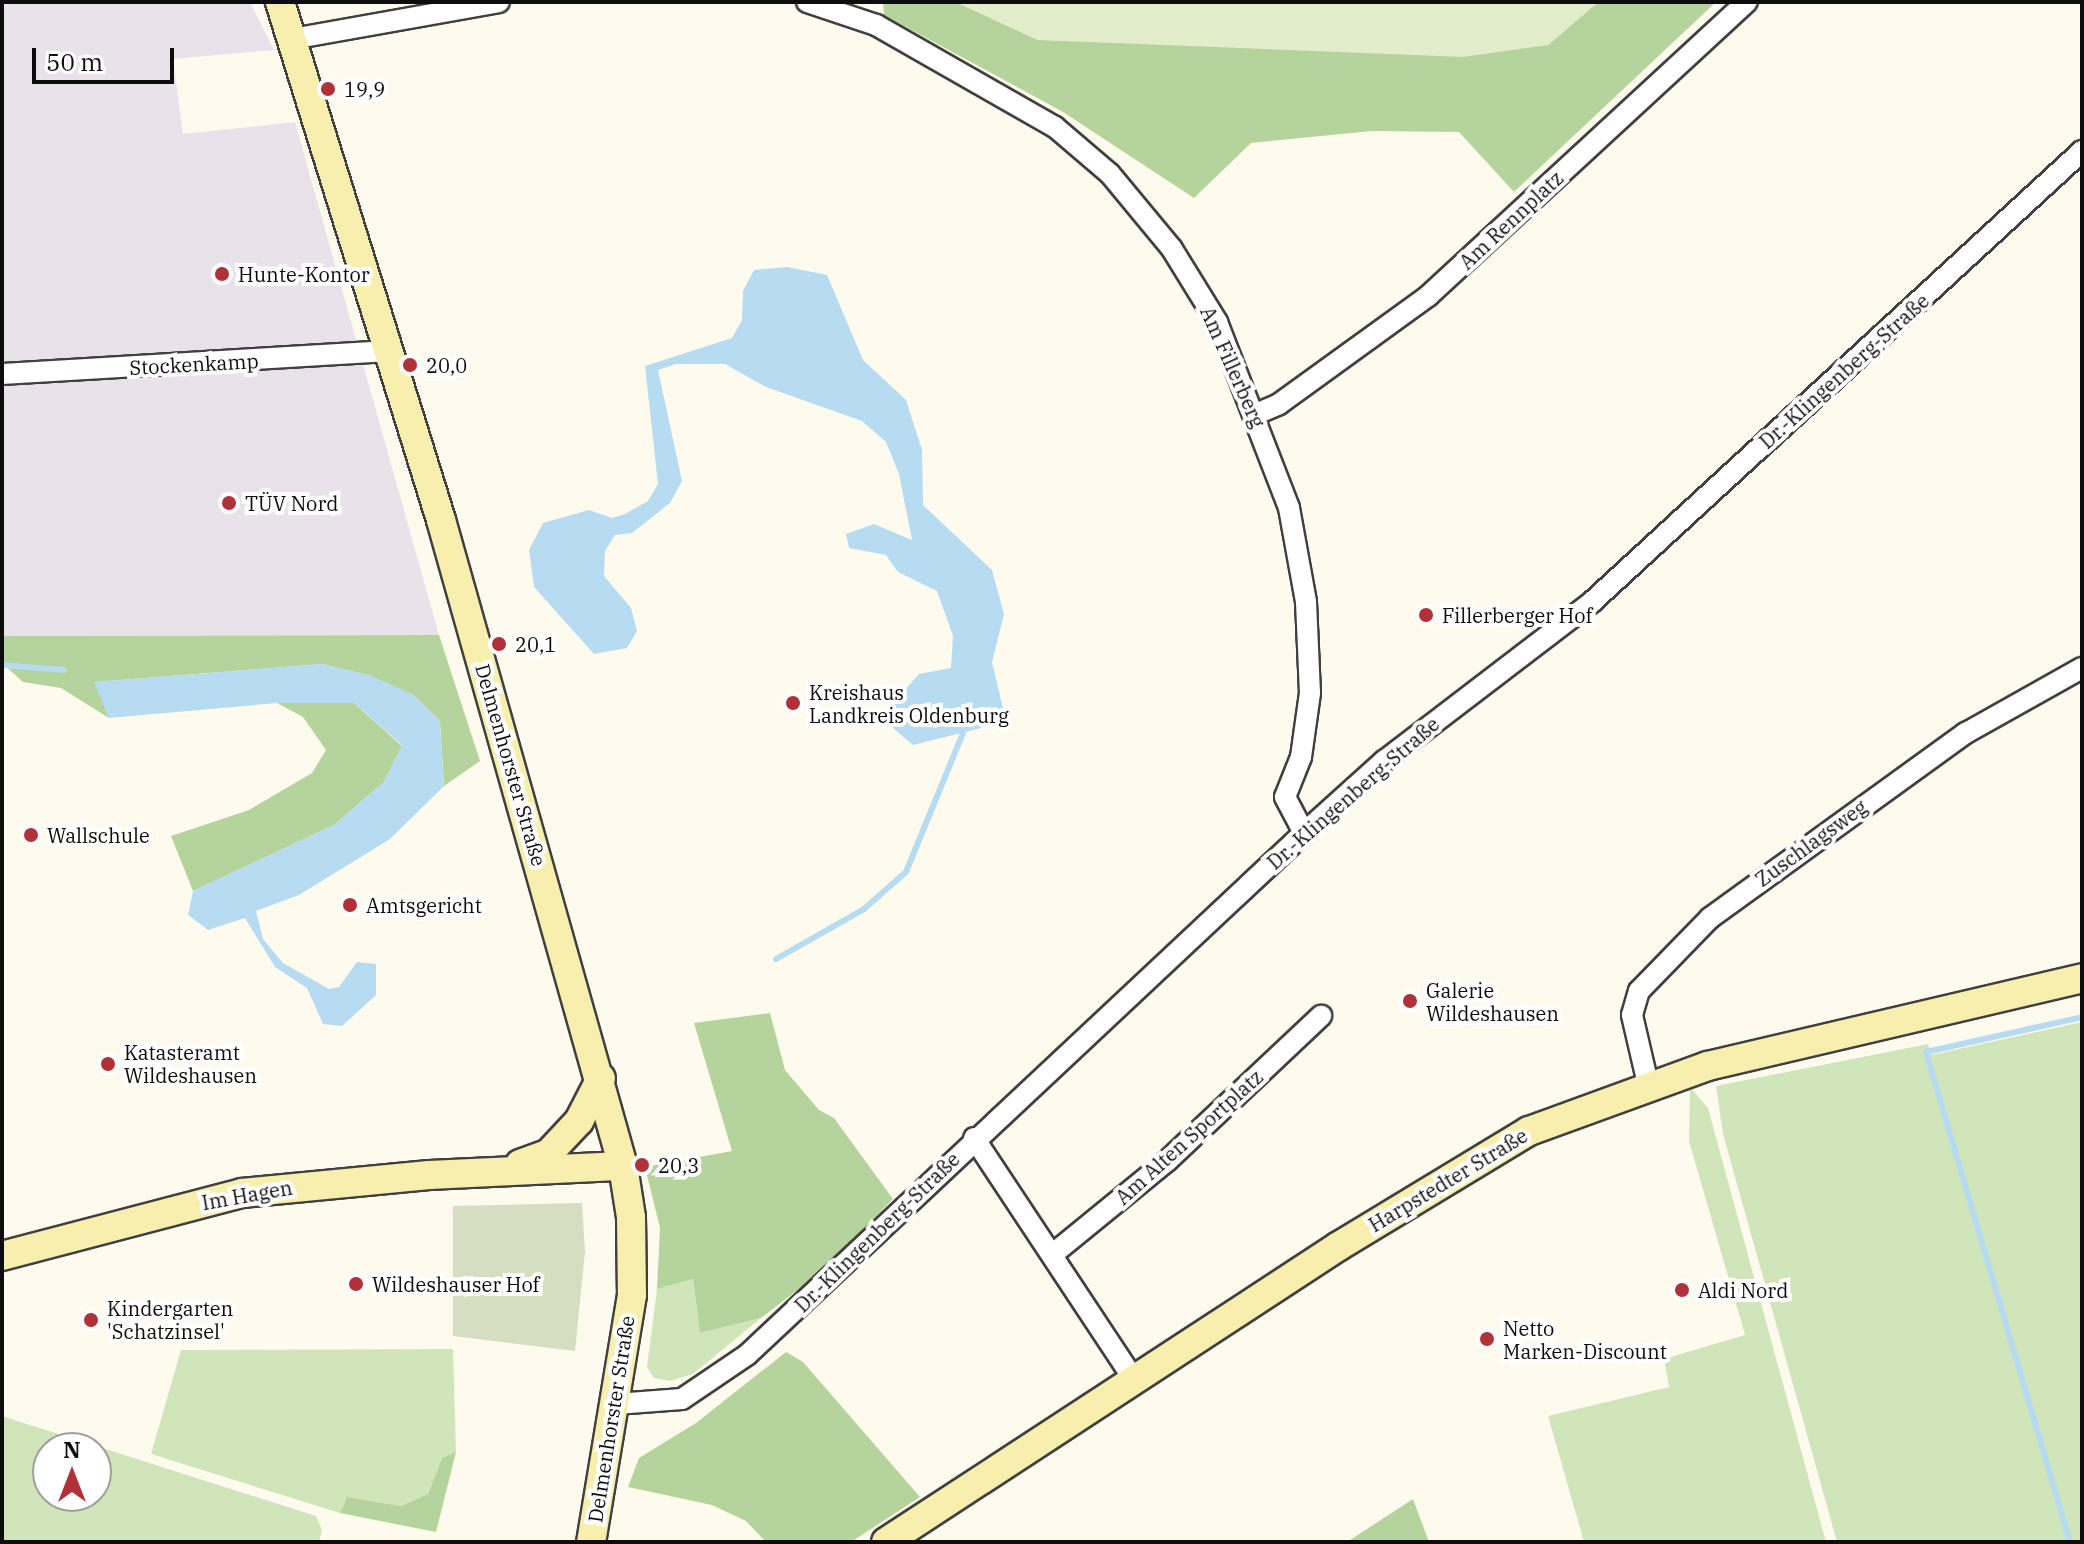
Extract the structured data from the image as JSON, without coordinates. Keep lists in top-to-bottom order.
{
  "streets": {
    "main road": ["Delmenhorster Straße", "Harpstedter Straße", "Im Hagen"],
    "street": [
      "Am Rennplatz",
      "Stockenkamp",
      "Am Fillerberg",
      "Dr.-Klingenberg-Straße",
      "Zuschlagsweg",
      "Am Alten Sportplatz"
    ]
  },
  "crossings": [
    ["Am Rennplatz", "Am Fillerberg"],
    ["Stockenkamp", "Delmenhorster Straße"],
    ["Am Fillerberg", "Dr.-Klingenberg-Straße"],
    ["Dr.-Klingenberg-Straße", "Delmenhorster Straße"],
    ["Delmenhorster Straße", "Im Hagen"],
    ["Zuschlagsweg", "Harpstedter Straße"]
  ],
  "places": [
    "19,9",
    "Hunte-Kontor",
    "20,0",
    "TÜV Nord",
    "Fillerberger Hof",
    "20,1",
    "Kreishaus Landkreis Oldenburg",
    "Wallschule",
    "Amtsgericht",
    "Galerie Wildeshausen",
    "Katasteramt Wildeshausen",
    "20,3",
    "Wildeshauser Hof",
    "Aldi Nord",
    "Kindergarten 'Schatzinsel'",
    "Netto Marken-Discount"
  ],
  "scale_bar": "50 m",
  "north": "top"
}
